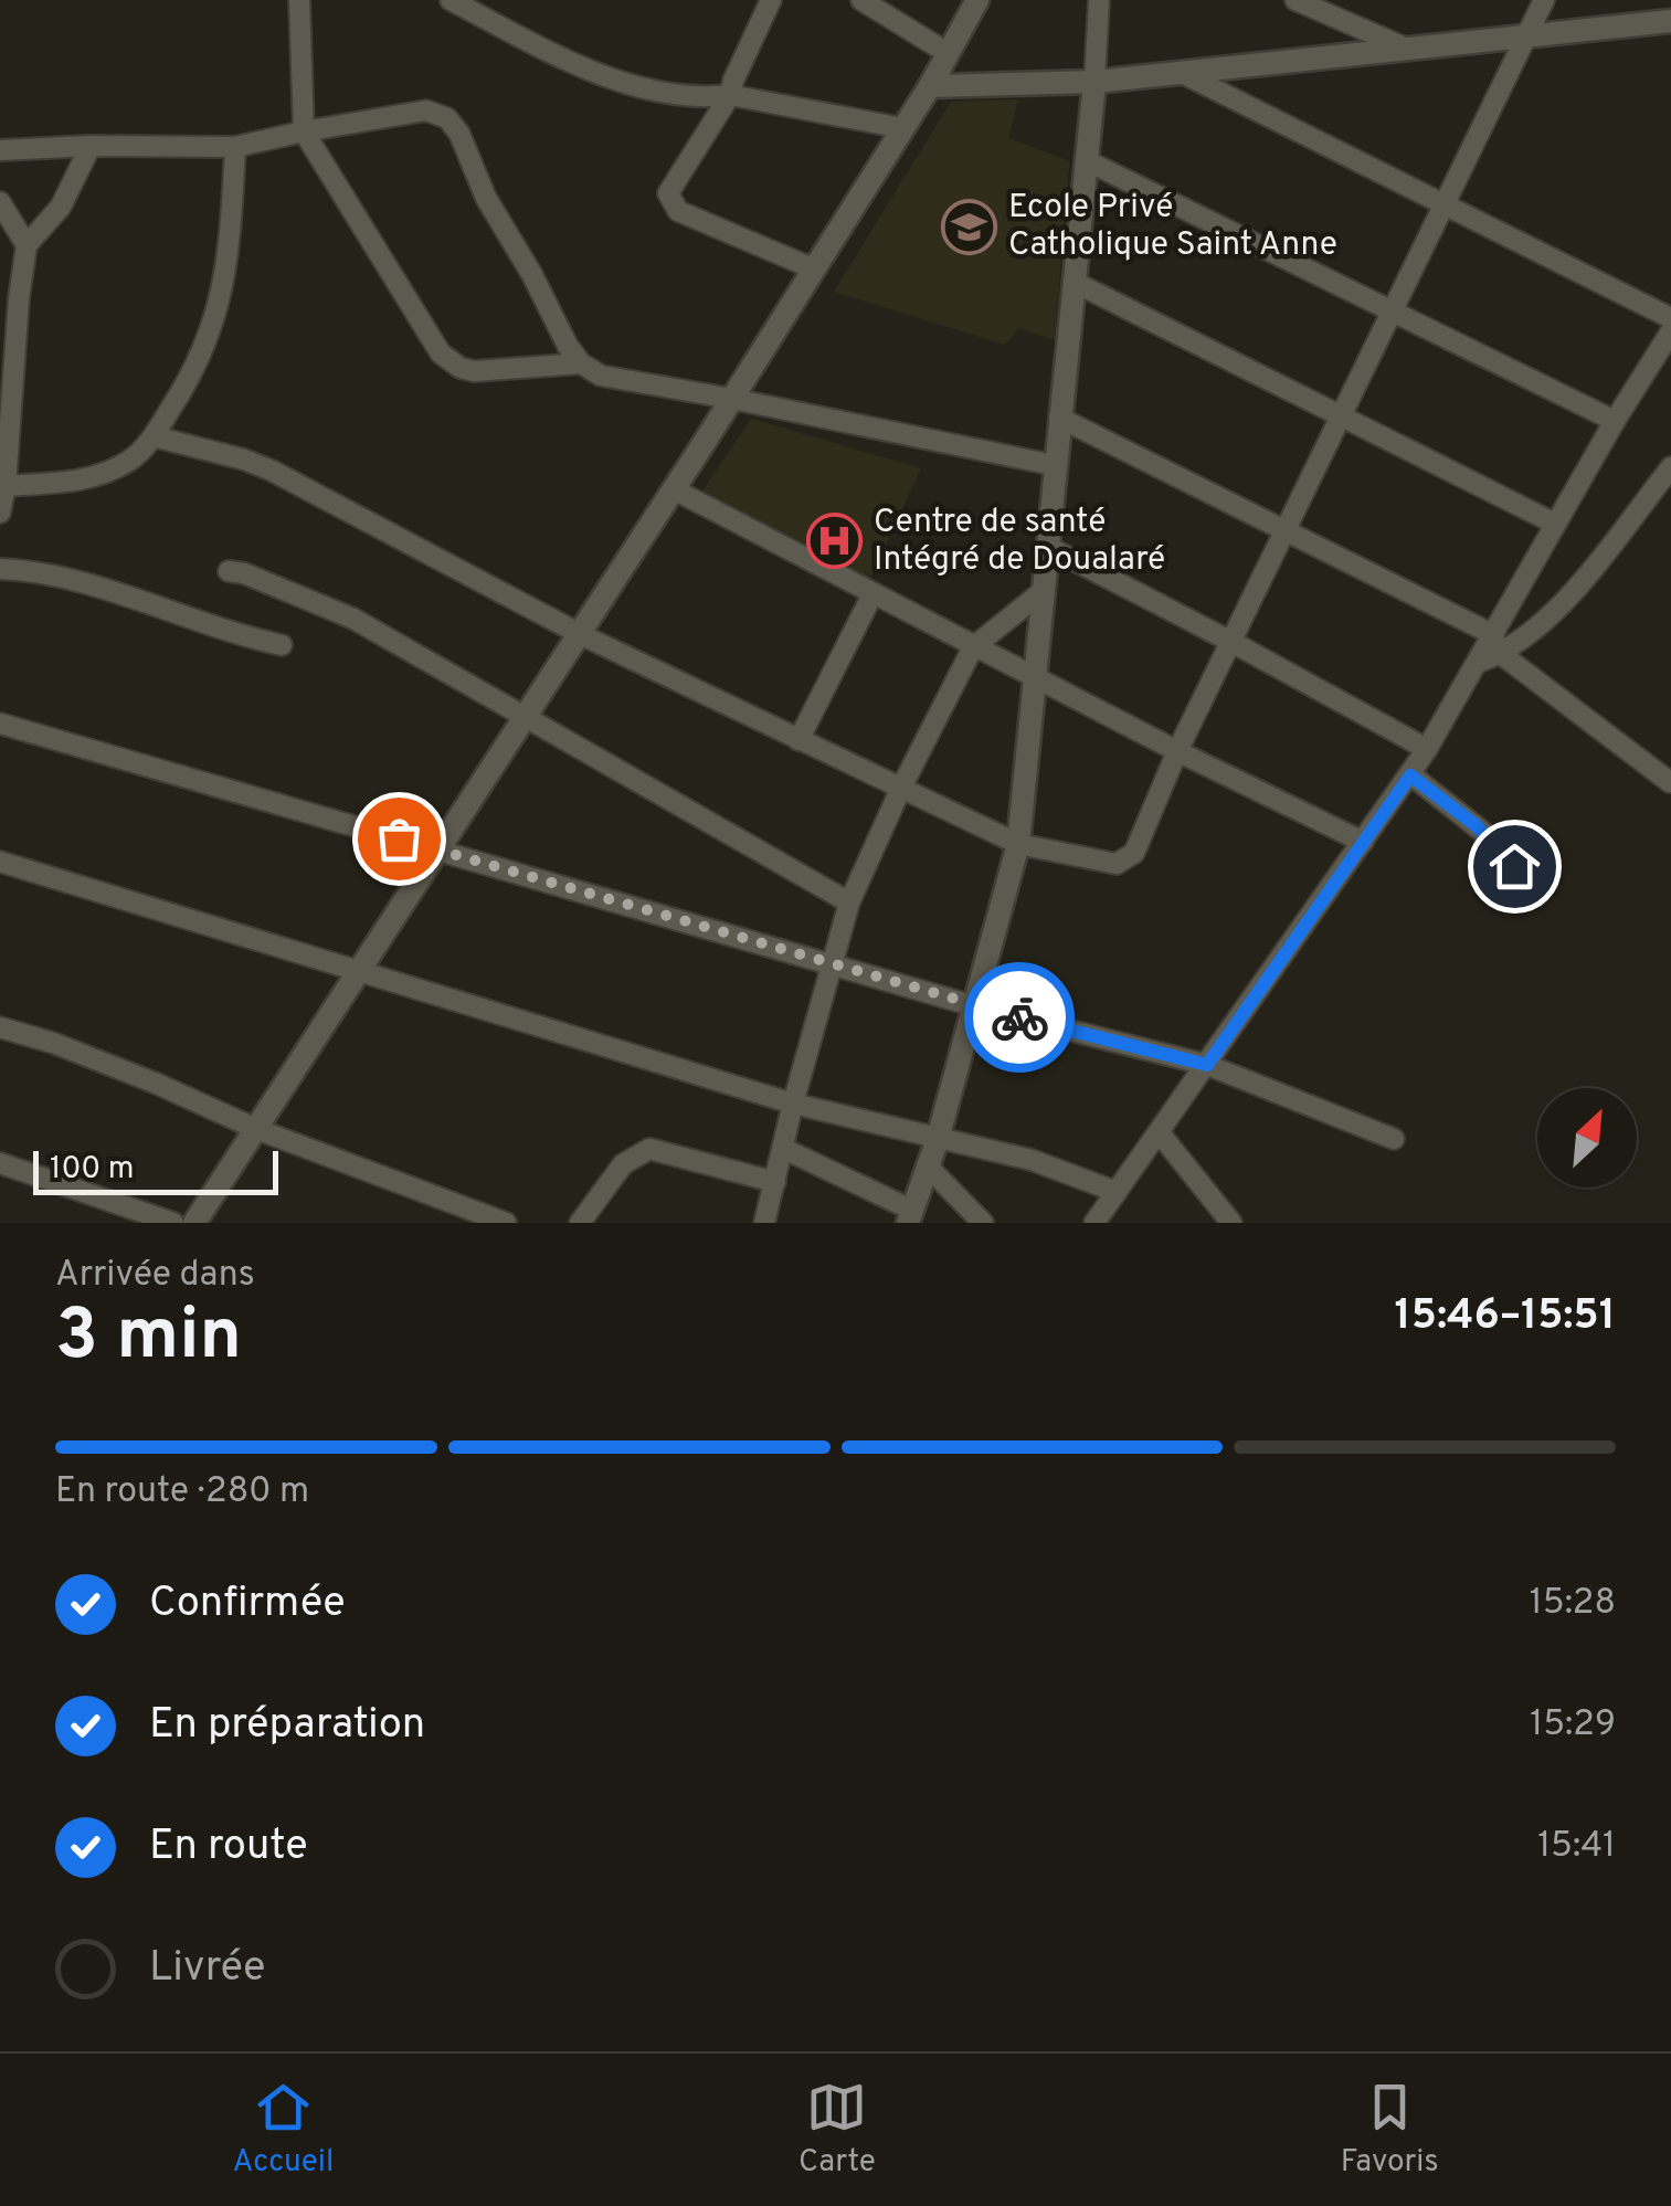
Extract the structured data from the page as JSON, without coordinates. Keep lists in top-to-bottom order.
{
  "places": {
    "school or university": ["Ecole Privé Catholique Saint Anne"],
    "hospital": ["Centre de santé Intégré de Doualaré"]
  },
  "scale_bar": "100 m",
  "north": "top right",
  "page": {
    "scale": "100 m",
    "heading": ["3 min", "Arrivée dans", "15:46–15:51"],
    "bar": "En route · 280 m",
    "list": [
      ["Confirmée", "15:28"],
      ["En préparation", "15:29"],
      ["En route", "15:41"],
      "Livrée"
    ],
    "tabs": ["Accueil", "Carte", "Favoris"]
  }
}
